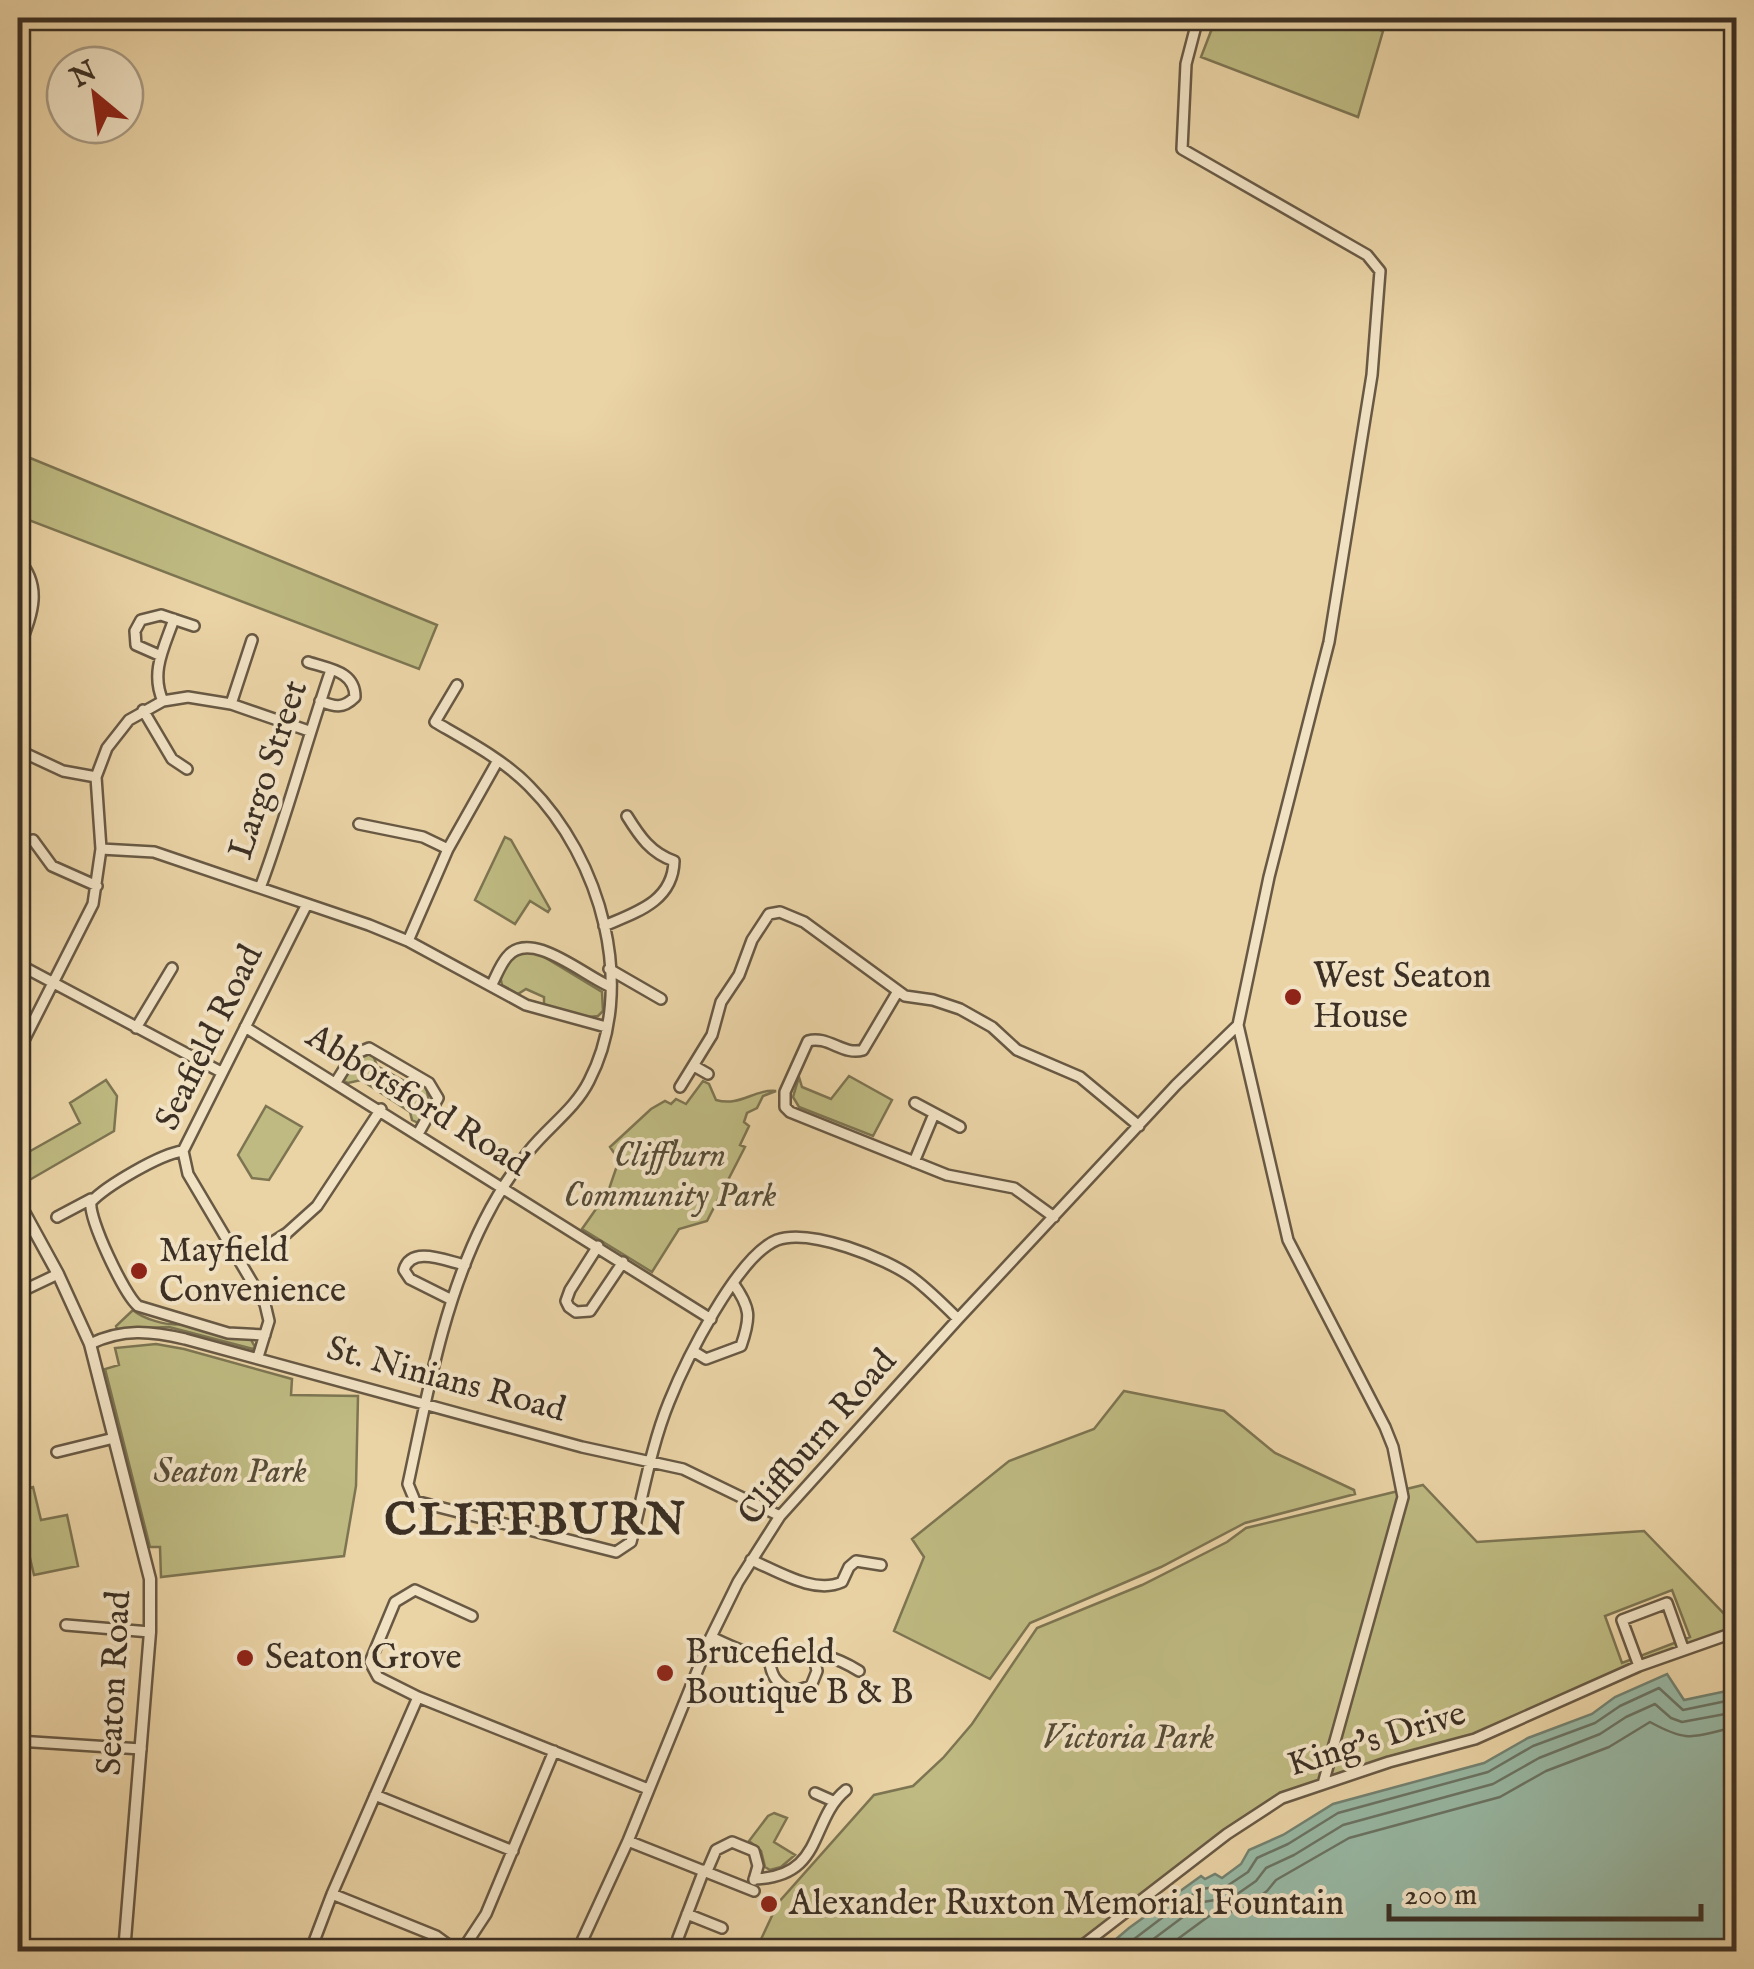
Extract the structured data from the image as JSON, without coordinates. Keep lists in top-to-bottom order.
{
  "streets": {
    "street": [
      "Largo Street",
      "Seafield Road",
      "Abbotsford Road",
      "St. Ninians Road",
      "Cliffburn Road",
      "Seaton Road",
      "King's Drive"
    ]
  },
  "crossings": [
    ["Seafield Road", "Abbotsford Road"],
    ["Seafield Road", "St. Ninians Road"],
    ["St. Ninians Road", "Cliffburn Road"],
    ["St. Ninians Road", "Seaton Road"]
  ],
  "districts": ["CLIFFBURN"],
  "parks": ["Cliffburn Community Park", "Seaton Park", "Victoria Park"],
  "places": [
    "West Seaton House",
    "Mayfield Convenience",
    "Seaton Grove",
    "Brucefield Boutique B & B",
    "Alexander Ruxton Memorial Fountain"
  ],
  "scale_bar": "200 m",
  "north": "top left"
}
